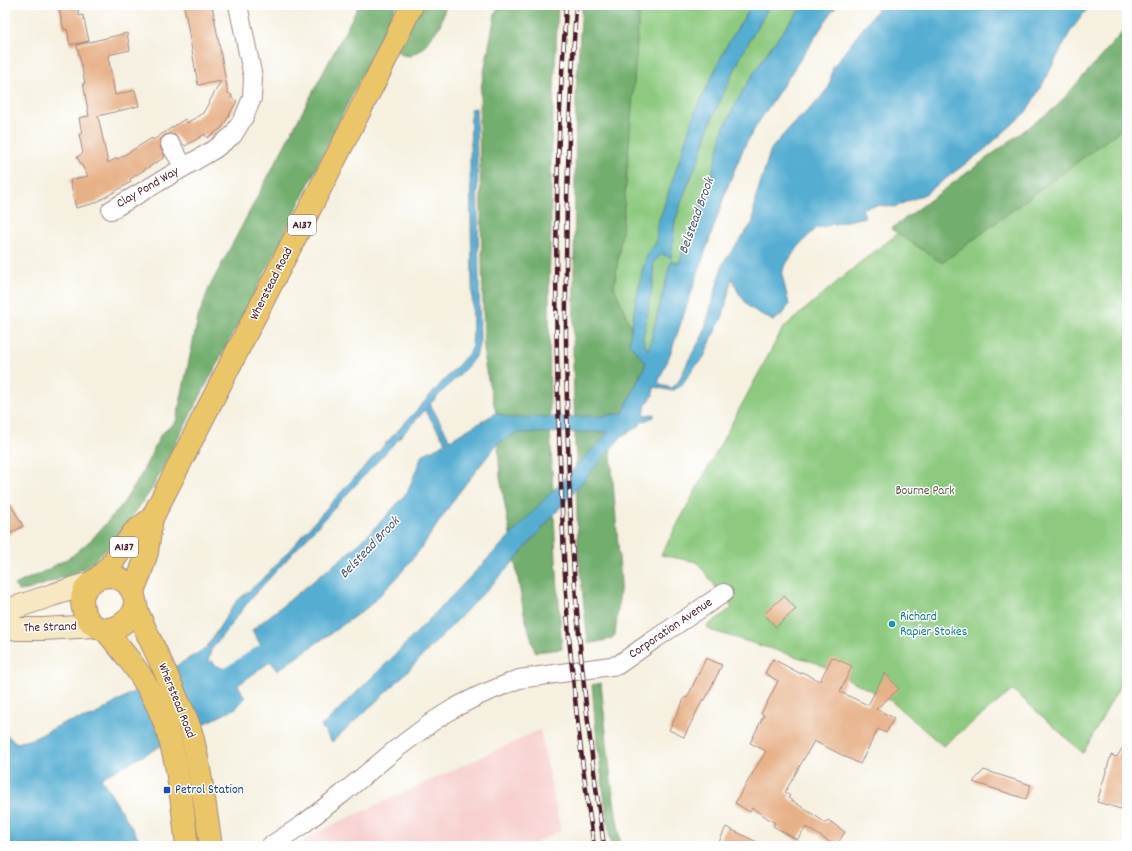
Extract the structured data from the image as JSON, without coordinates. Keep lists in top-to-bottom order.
{
  "streets": {
    "main road": ["A137", "Wherstead Road", "The Strand"],
    "street": ["Clay Pond Way", "Corporation Avenue"]
  },
  "crossings": [
    ["A137", "Wherstead Road"],
    ["A137", "The Strand"],
    ["Wherstead Road", "The Strand"]
  ],
  "water": ["Belstead Brook"],
  "parks": ["Bourne Park"],
  "places": {
    "other": ["Richard Rapier Stokes"],
    "transit": ["Petrol Station"]
  }
}
